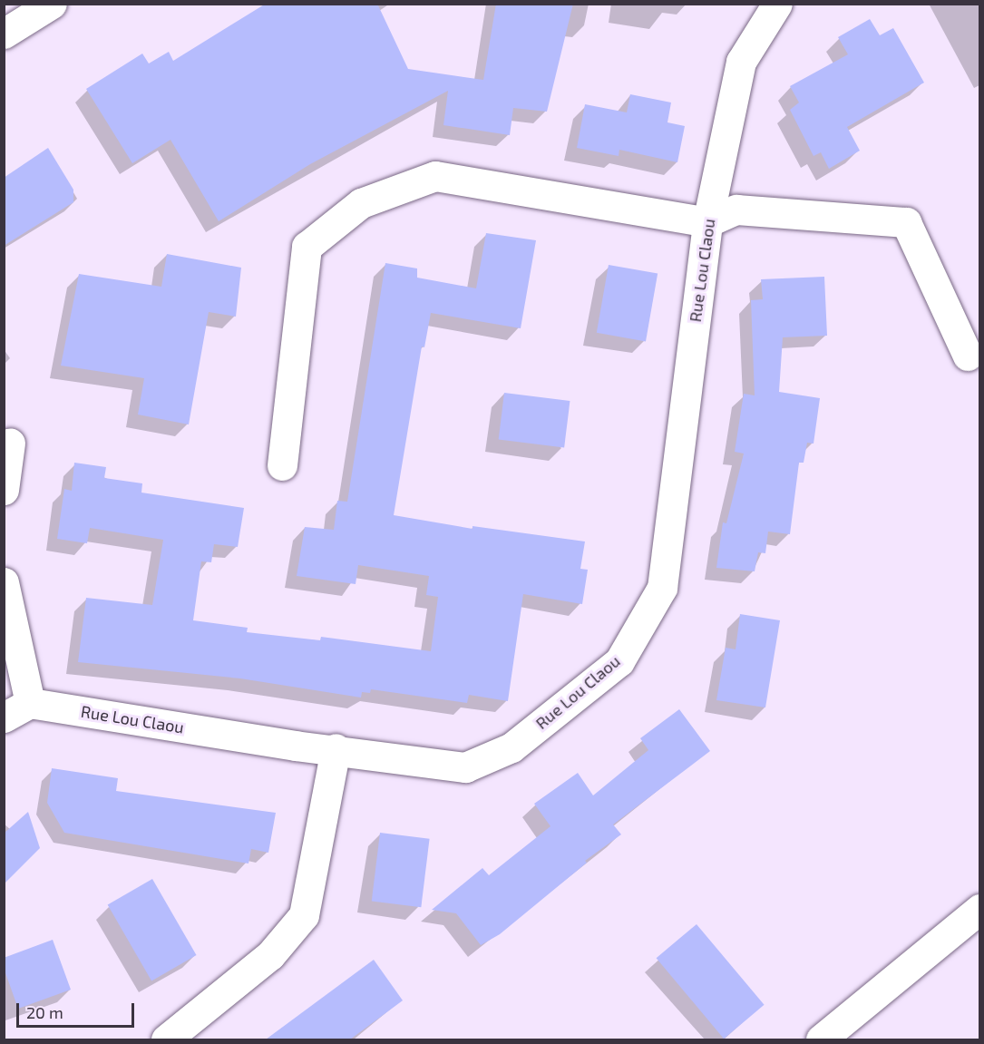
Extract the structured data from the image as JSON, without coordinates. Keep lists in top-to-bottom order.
{
  "streets": {
    "street": ["Rue Lou Claou"]
  },
  "scale_bar": "20 m"
}
